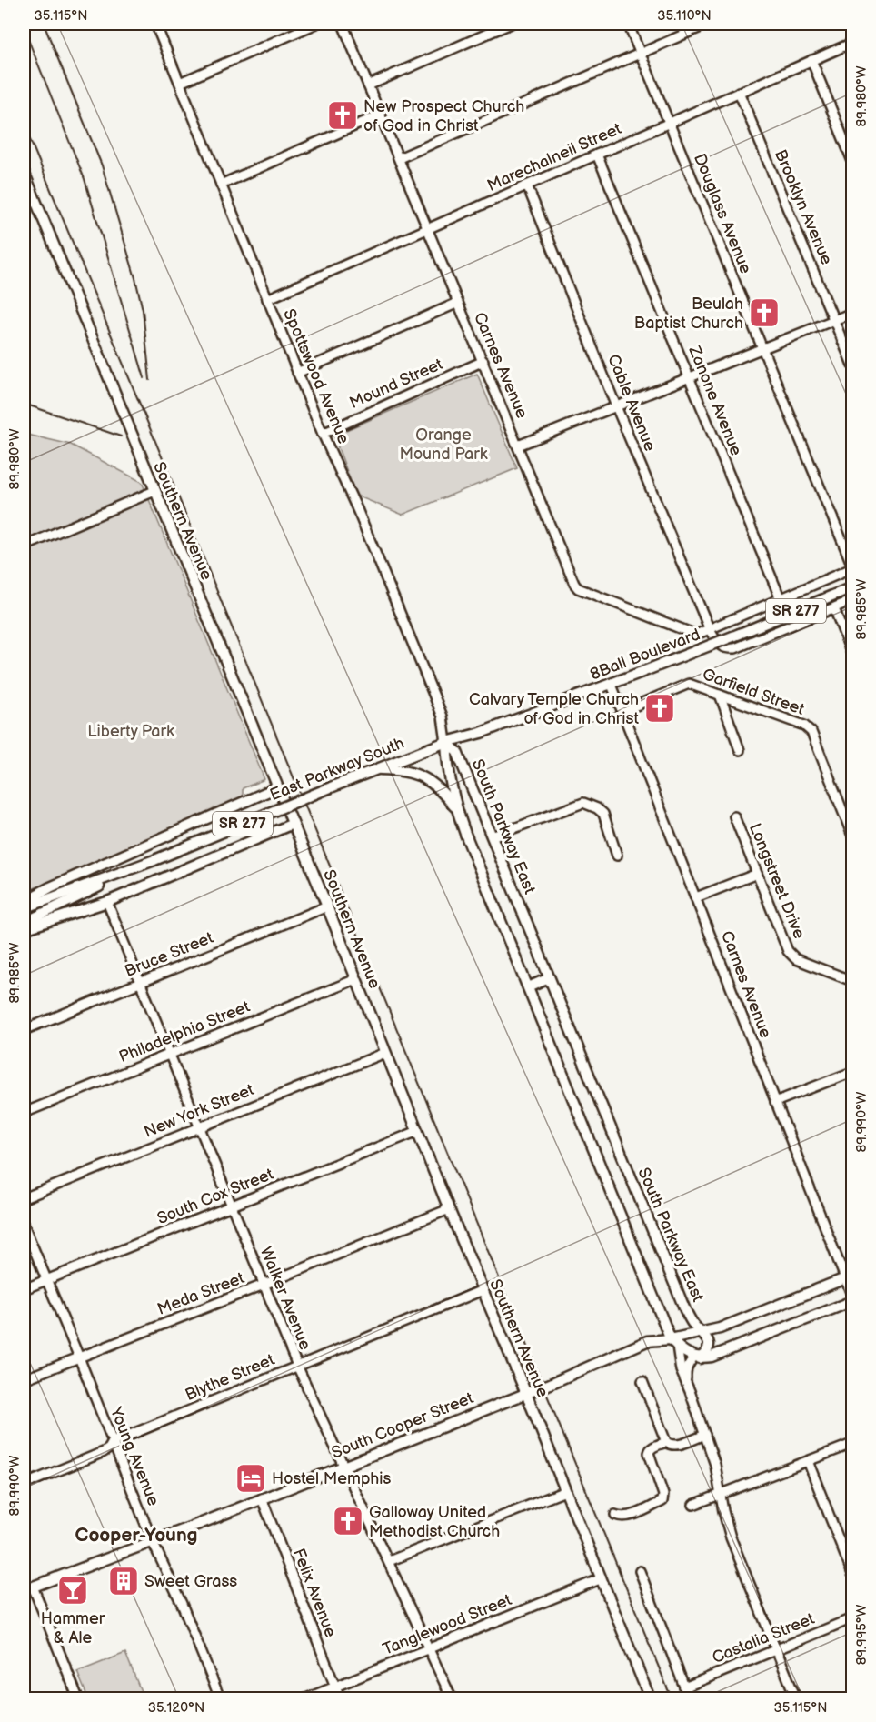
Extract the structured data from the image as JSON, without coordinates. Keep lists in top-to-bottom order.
{
  "streets": {
    "main road": [
      "Southern Avenue",
      "SR 277",
      "8Ball Boulevard",
      "East Parkway South",
      "South Parkway East",
      "South Cooper Street"
    ],
    "street": [
      "Marechalneil Street",
      "Brooklyn Avenue",
      "Douglass Avenue",
      "Carnes Avenue",
      "Spottswood Avenue",
      "Mound Street",
      "Zanone Avenue",
      "Cable Avenue",
      "Garfield Street",
      "Longstreet Drive",
      "Bruce Street",
      "Philadelphia Street",
      "New York Street",
      "South Cox Street",
      "Meda Street",
      "Walker Avenue",
      "Blythe Street",
      "Young Avenue",
      "Felix Avenue",
      "Tanglewood Street",
      "Castalia Street"
    ]
  },
  "crossings": [
    ["Marechalneil Street", "Brooklyn Avenue"],
    ["Marechalneil Street", "Douglass Avenue"],
    ["Marechalneil Street", "Carnes Avenue"],
    ["Marechalneil Street", "Spottswood Avenue"],
    ["Marechalneil Street", "Zanone Avenue"],
    ["Marechalneil Street", "Cable Avenue"],
    ["Carnes Avenue", "Mound Street"],
    ["Carnes Avenue", "Cable Avenue"],
    ["Carnes Avenue", "8Ball Boulevard"],
    ["Carnes Avenue", "Garfield Street"],
    ["Spottswood Avenue", "Mound Street"],
    ["Spottswood Avenue", "8Ball Boulevard"],
    ["Spottswood Avenue", "East Parkway South"],
    ["Spottswood Avenue", "South Parkway East"],
    ["Southern Avenue", "Bruce Street"],
    ["Southern Avenue", "Philadelphia Street"],
    ["Southern Avenue", "New York Street"],
    ["Southern Avenue", "South Cox Street"],
    ["Southern Avenue", "Meda Street"],
    ["Southern Avenue", "Blythe Street"],
    ["Southern Avenue", "South Cooper Street"],
    ["Southern Avenue", "Tanglewood Street"],
    ["8Ball Boulevard", "East Parkway South"],
    ["8Ball Boulevard", "South Parkway East"],
    ["East Parkway South", "South Parkway East"],
    ["South Parkway East", "South Cooper Street"],
    ["Bruce Street", "Walker Avenue"],
    ["Philadelphia Street", "Walker Avenue"],
    ["New York Street", "Walker Avenue"],
    ["South Cox Street", "Walker Avenue"],
    ["South Cox Street", "Young Avenue"],
    ["Meda Street", "Walker Avenue"],
    ["Meda Street", "Young Avenue"],
    ["Walker Avenue", "Blythe Street"],
    ["Walker Avenue", "South Cooper Street"],
    ["Walker Avenue", "Tanglewood Street"],
    ["Blythe Street", "Young Avenue"],
    ["South Cooper Street", "Young Avenue"],
    ["South Cooper Street", "Felix Avenue"],
    ["Felix Avenue", "Tanglewood Street"]
  ],
  "districts": ["Cooper-Young"],
  "parks": ["Orange Mound Park", "Liberty Park"],
  "places": {
    "church": [
      "New Prospect Church of God in Christ",
      "Beulah Baptist Church",
      "Calvary Temple Church of God in Christ",
      "Galloway United Methodist Church"
    ],
    "hotel": ["Hostel Memphis"],
    "building": ["Sweet Grass"],
    "bar": ["Hammer & Ale"]
  },
  "coordinates": [
    "35.115°N",
    "35.110°N",
    "89.980°W",
    "89.985°W",
    "89.990°W",
    "89.995°W",
    "35.120°N"
  ]
}
